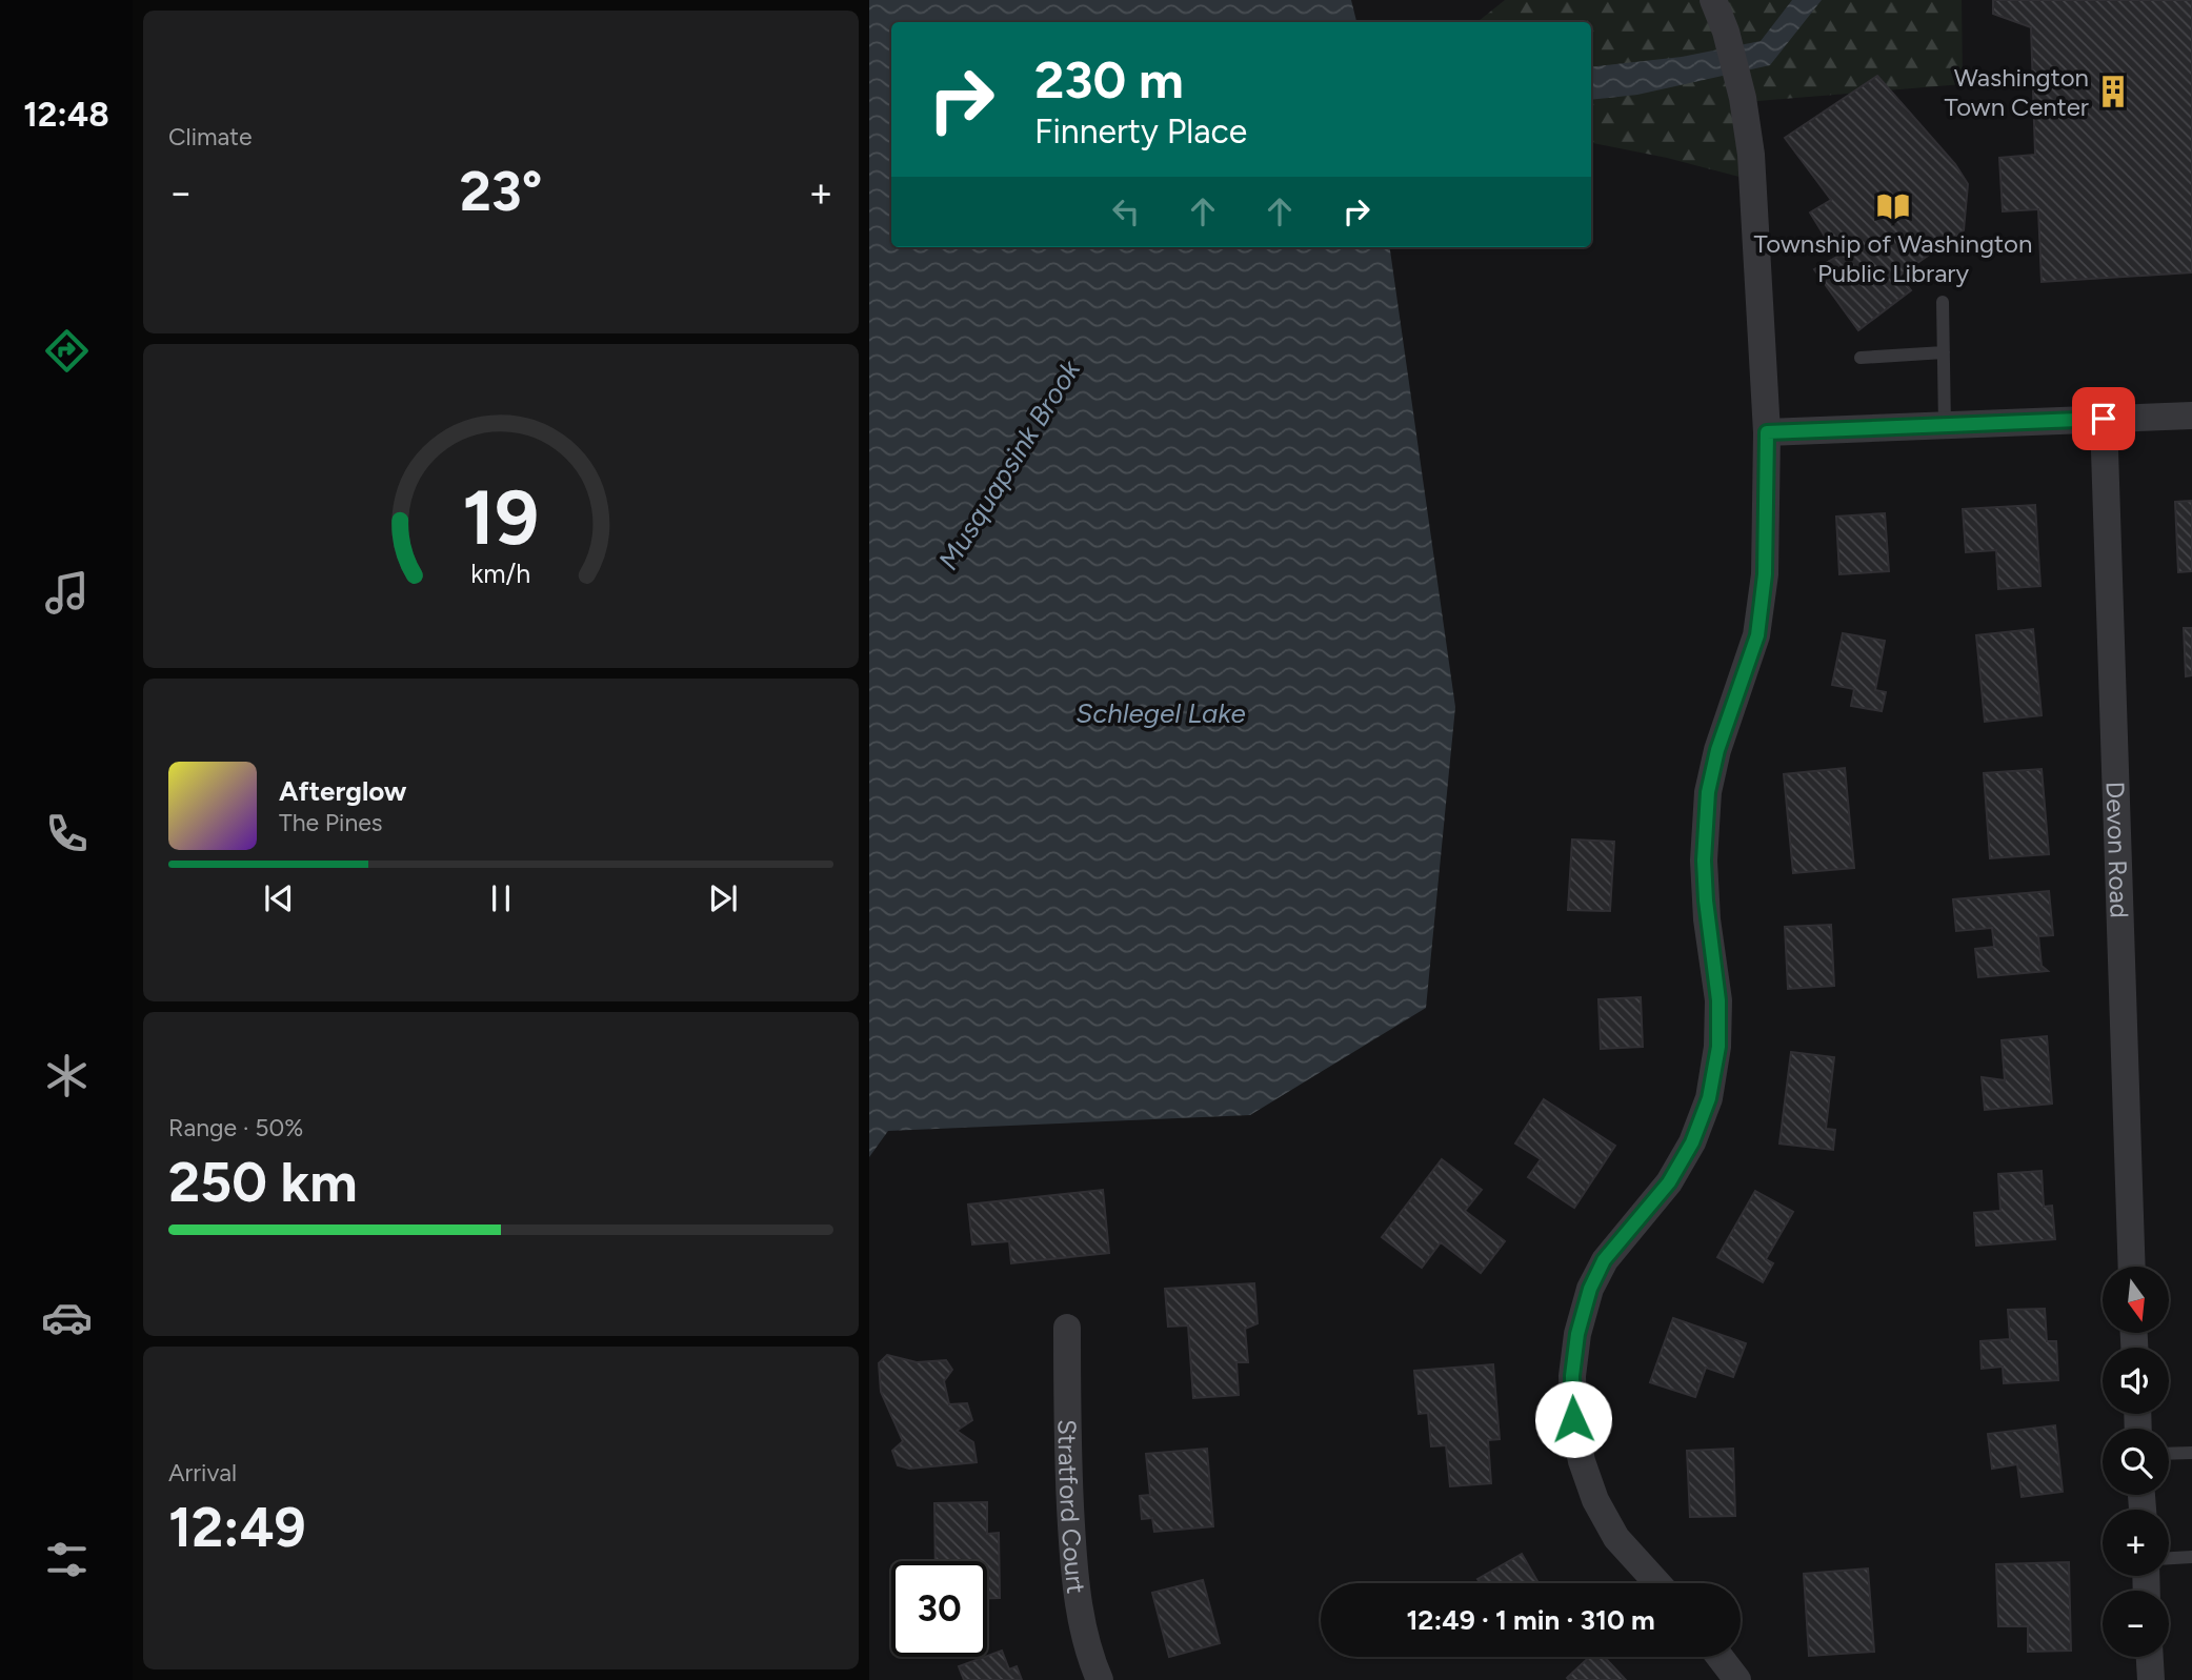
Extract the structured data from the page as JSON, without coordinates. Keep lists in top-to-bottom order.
{
  "streets": {
    "street": ["Devon Road", "Stratford Court"]
  },
  "water": ["Musquapsink Brook", "Schlegel Lake"],
  "places": {
    "building": ["Washington Town Center"],
    "library": ["Township of Washington Public Library"]
  },
  "north": "bottom",
  "page": {
    "tabs": "12:48",
    "tile": [
      "Climate",
      ["Range · 50%", "250 km"],
      ["Arrival", "12:49"]
    ],
    "turn": ["230 m", "Finnerty Place"],
    "heat": ["−", "23°", "+"],
    "song": ["Afterglow", "The Pines"],
    "map_buttons": ["+", "−"],
    "limit": "30",
    "trip": "12:49 · 1 min · 310 m",
    "gauge": ["19", "km/h"]
  }
}
